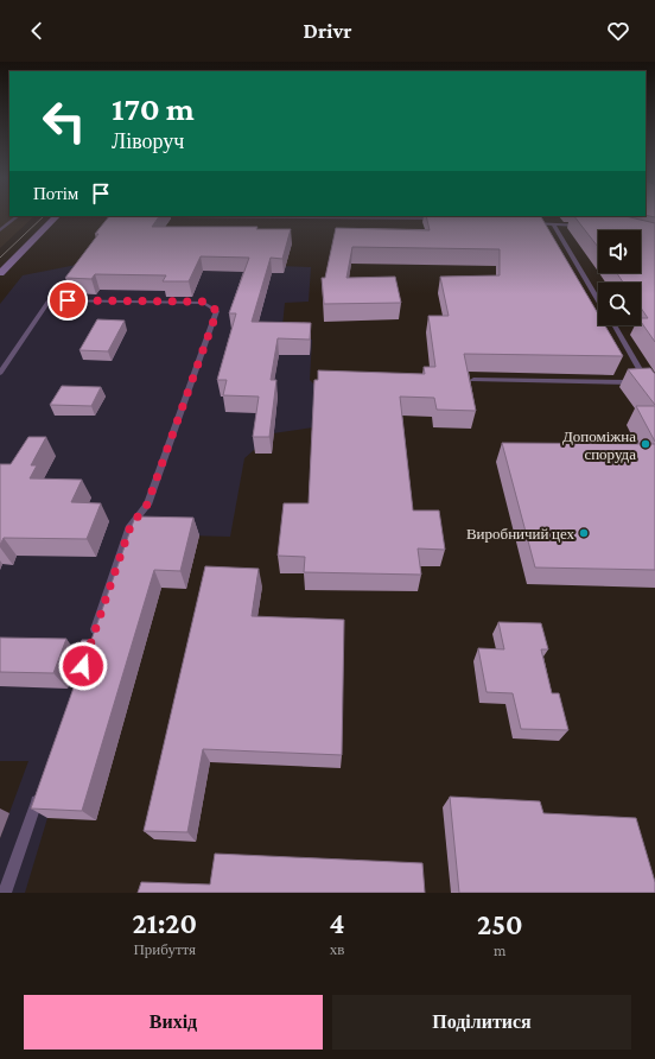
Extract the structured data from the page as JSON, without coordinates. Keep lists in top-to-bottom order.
{
  "places": ["Допоміжна споруда", "Виробничий цех"],
  "page": {
    "header": "Drivr",
    "turn": ["170 m", "Ліворуч"],
    "then": "Потім",
    "eta": [
      "21:20",
      "Прибуття",
      "4",
      "хв",
      "250",
      "m"
    ],
    "buttons": ["Вихід", "Поділитися"]
  }
}
